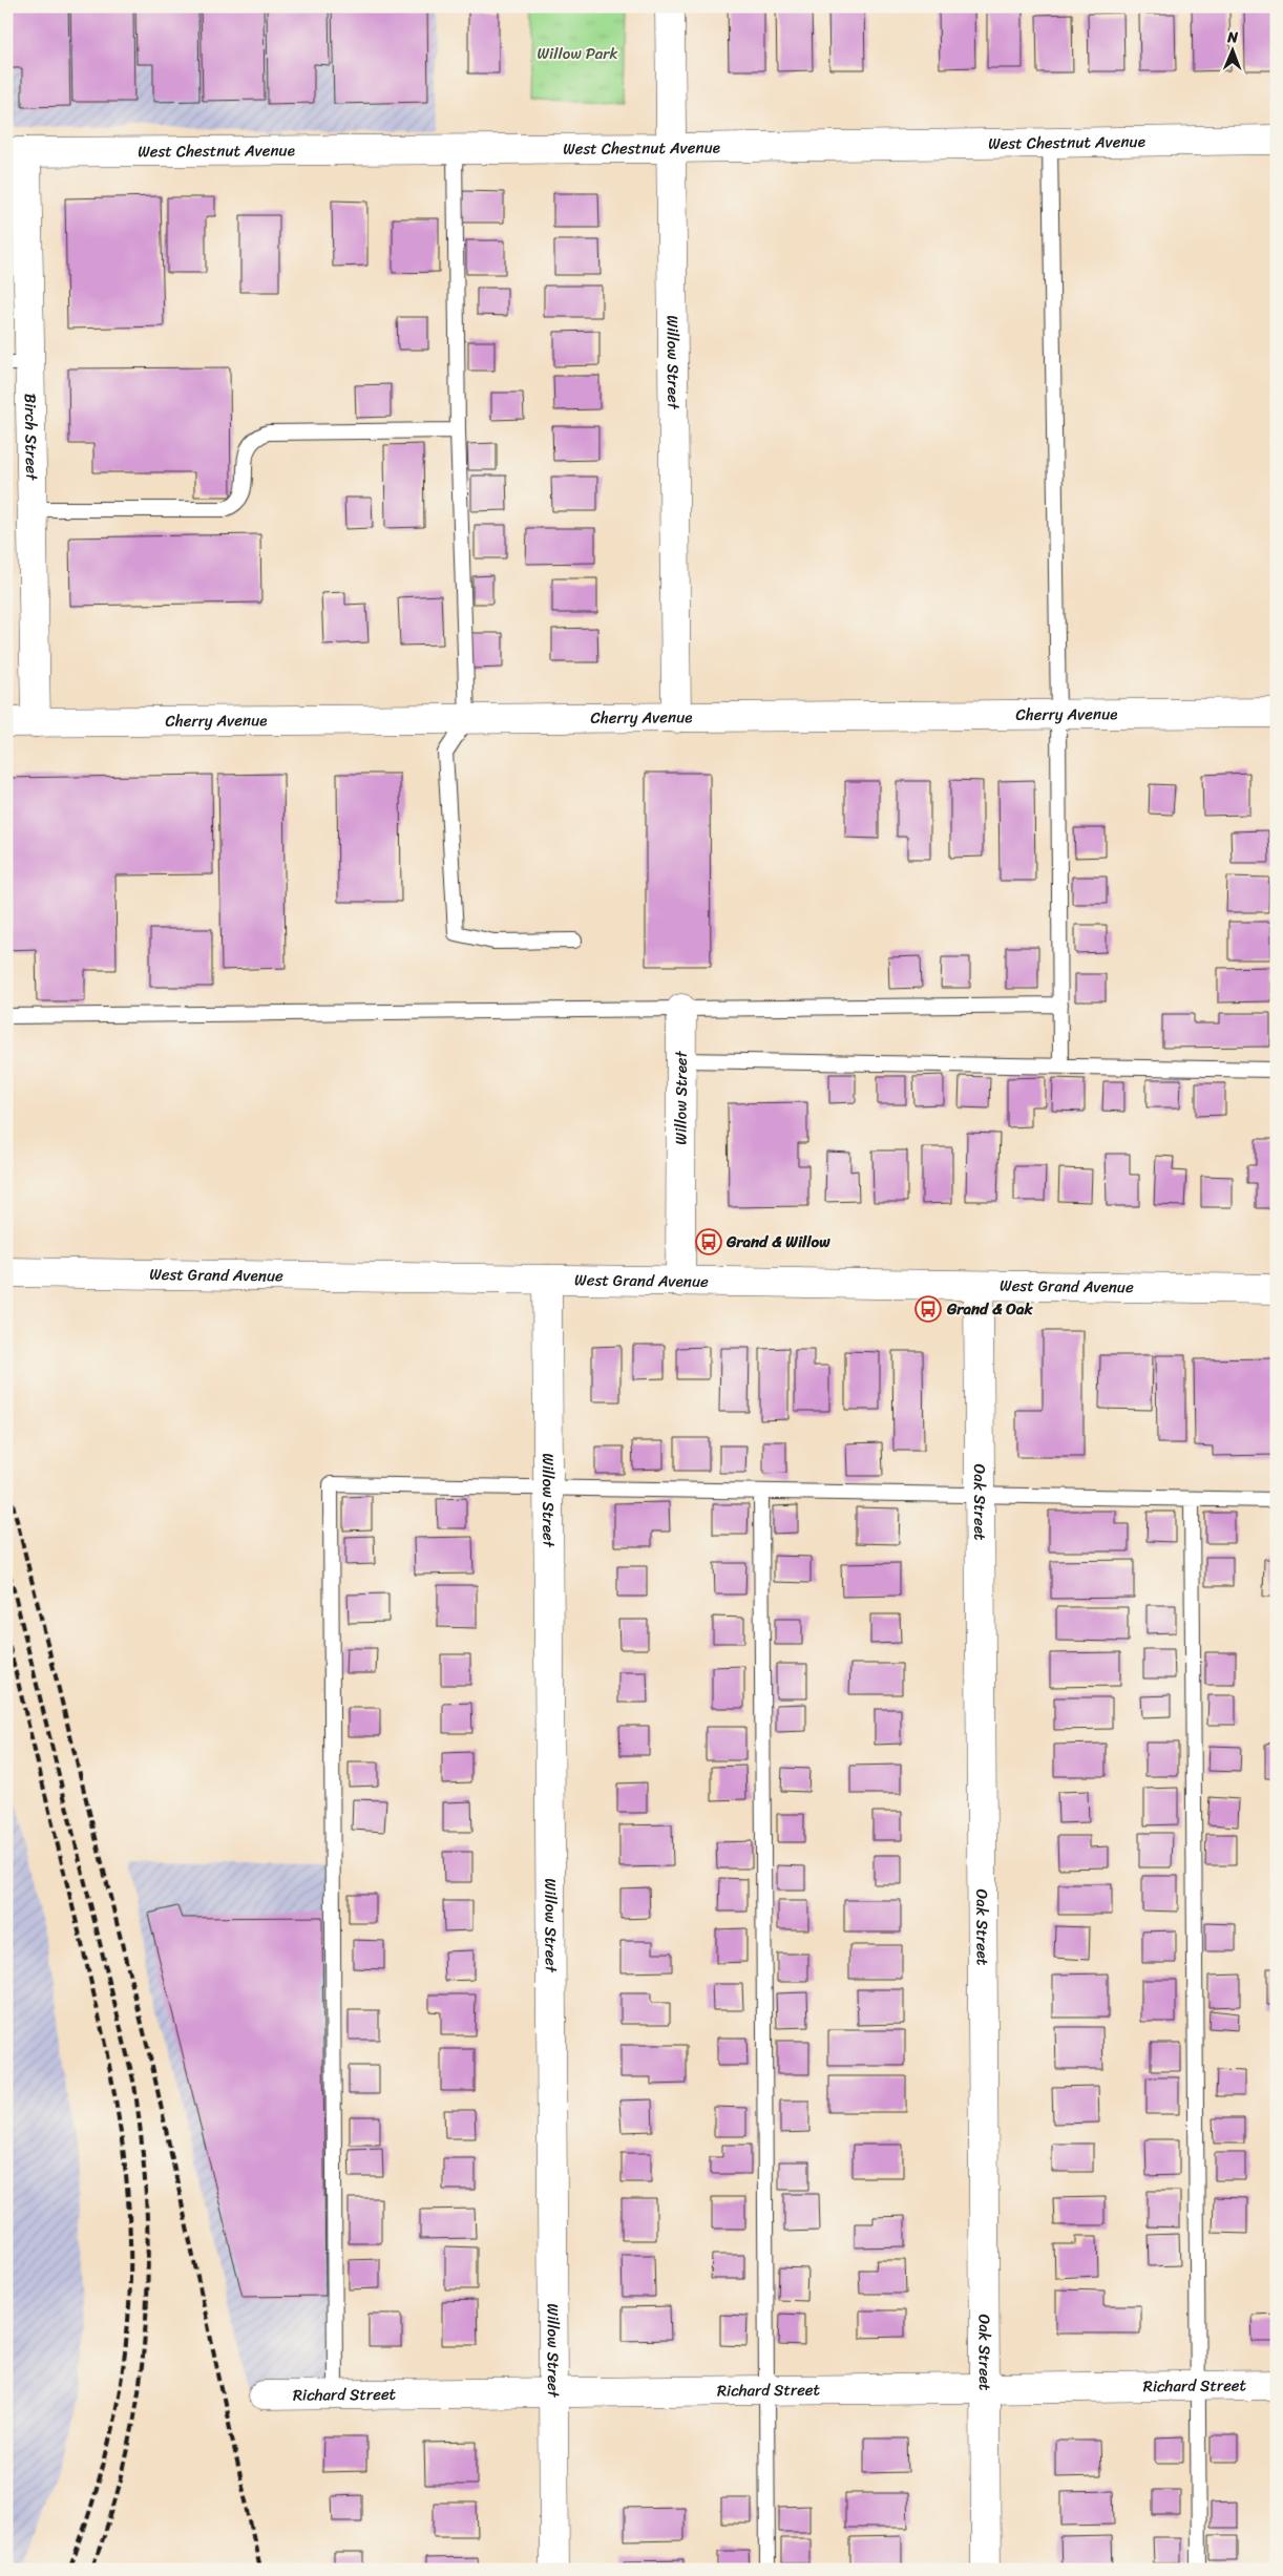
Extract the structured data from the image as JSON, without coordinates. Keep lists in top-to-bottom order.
{
  "streets": {
    "street": [
      "West Chestnut Avenue",
      "Willow Street",
      "Birch Street",
      "Cherry Avenue",
      "West Grand Avenue",
      "Oak Street",
      "Richard Street"
    ]
  },
  "crossings": [
    ["West Chestnut Avenue", "Willow Street"],
    ["West Chestnut Avenue", "Birch Street"],
    ["Willow Street", "Cherry Avenue"],
    ["Willow Street", "West Grand Avenue"],
    ["Willow Street", "Richard Street"],
    ["Birch Street", "Cherry Avenue"],
    ["West Grand Avenue", "Oak Street"],
    ["Oak Street", "Richard Street"]
  ],
  "parks": ["Willow Park"],
  "places": {
    "bus stop": ["Grand & Willow", "Grand & Oak"]
  },
  "north": "top"
}
